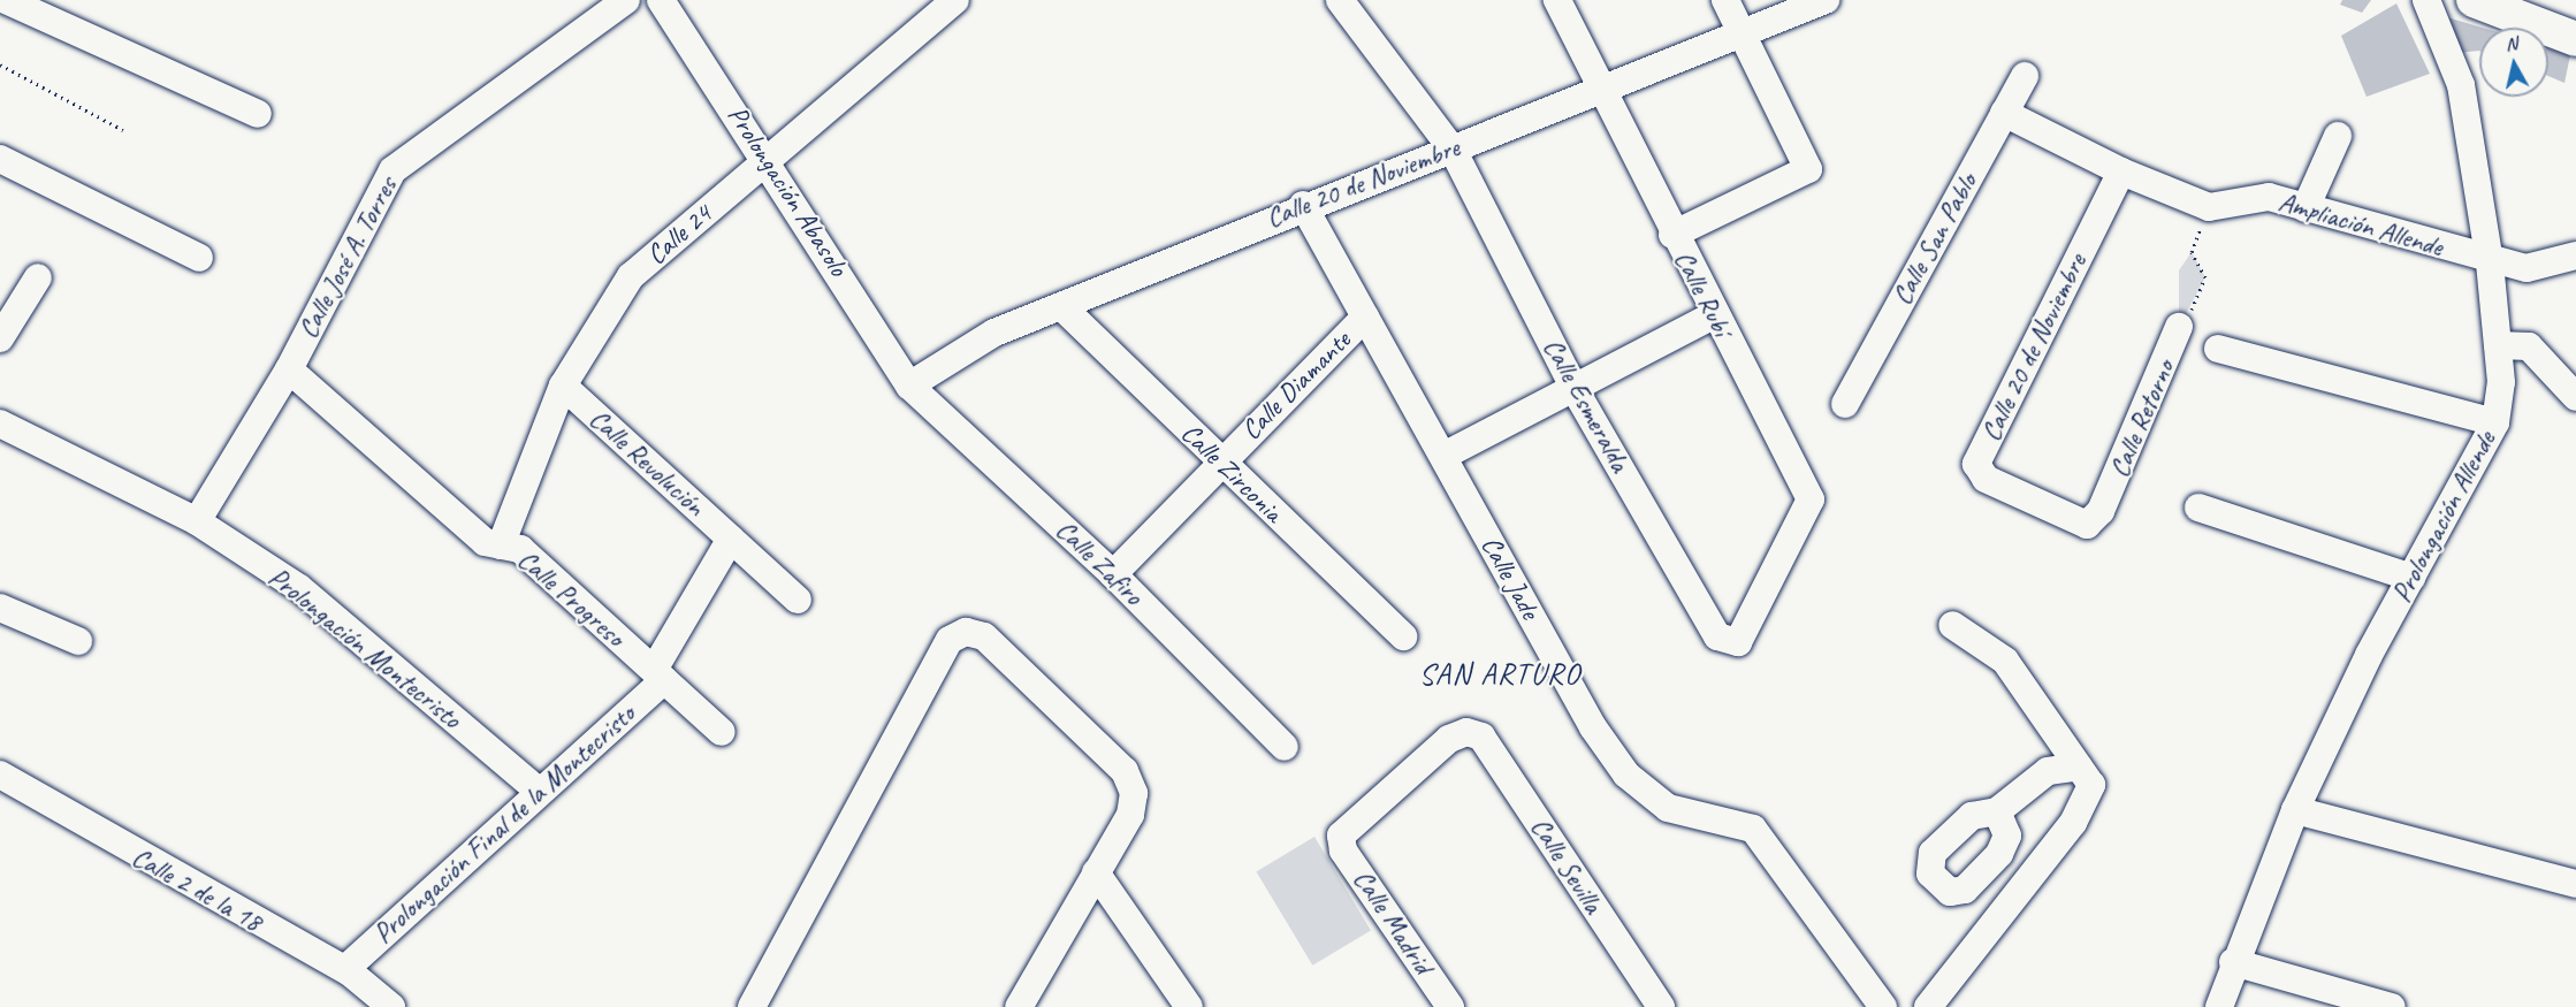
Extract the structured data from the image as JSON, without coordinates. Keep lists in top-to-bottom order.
{
  "streets": {
    "street": [
      "Calle 20 de Noviembre",
      "Prolongación Abasolo",
      "Ampliación Allende",
      "Calle 24",
      "Calle San Pablo",
      "Calle José A. Torres",
      "Calle Rubí",
      "Calle Diamante",
      "Calle Esmeralda",
      "Calle Retorno",
      "Calle Revolución",
      "Calle Zirconia",
      "Prolongación Allende",
      "Calle Zafiro",
      "Calle Jade",
      "Calle Progreso",
      "Prolongación Montecristo",
      "Prolongación Final de la Montecristo",
      "Calle Sevilla",
      "Calle 2 de la 18",
      "Calle Madrid"
    ]
  },
  "crossings": [
    ["Calle 20 de Noviembre", "Prolongación Abasolo"],
    ["Calle 20 de Noviembre", "Calle Rubí"],
    ["Calle 20 de Noviembre", "Calle Esmeralda"],
    ["Calle 20 de Noviembre", "Calle Retorno"],
    ["Calle 20 de Noviembre", "Calle Zirconia"],
    ["Calle 20 de Noviembre", "Calle Zafiro"],
    ["Calle 20 de Noviembre", "Calle Jade"],
    ["Prolongación Abasolo", "Calle 24"],
    ["Prolongación Abasolo", "Calle Zafiro"],
    ["Ampliación Allende", "Prolongación Allende"],
    ["Calle 24", "Calle Revolución"],
    ["Calle 24", "Calle Progreso"],
    ["Calle José A. Torres", "Calle Progreso"],
    ["Calle José A. Torres", "Prolongación Montecristo"],
    ["Calle Rubí", "Calle Esmeralda"],
    ["Calle Diamante", "Calle Zirconia"],
    ["Calle Diamante", "Calle Zafiro"],
    ["Calle Diamante", "Calle Jade"],
    ["Calle Revolución", "Prolongación Final de la Montecristo"],
    ["Calle Progreso", "Prolongación Final de la Montecristo"],
    ["Prolongación Montecristo", "Prolongación Final de la Montecristo"],
    ["Prolongación Final de la Montecristo", "Calle 2 de la 18"],
    ["Calle Sevilla", "Calle Madrid"]
  ],
  "districts": ["SAN ARTURO"],
  "north": "top"
}
